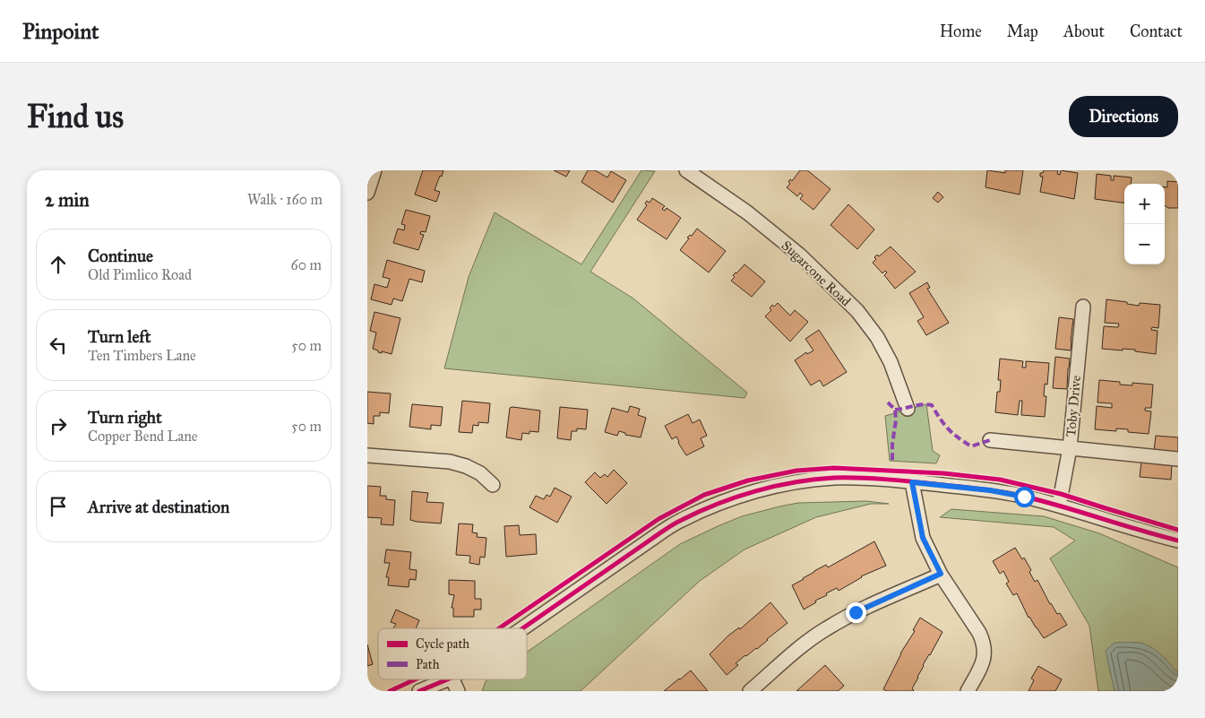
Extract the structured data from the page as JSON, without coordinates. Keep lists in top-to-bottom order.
{
  "streets": {
    "street": ["Sugarcone Road", "Toby Drive"]
  },
  "legend": ["Cycle path", "Path"],
  "page": {
    "header": "Pinpoint",
    "nav": [
      "Home",
      "Map",
      "About",
      "Contact"
    ],
    "buttons": "Directions",
    "title": "Find us",
    "heading": ["2 min", "Walk · 160 m"],
    "map_buttons": ["+", "−"],
    "list": [
      ["Continue", "Old Pimlico Road", "60 m"],
      ["Turn left", "Ten Timbers Lane", "50 m"],
      ["Turn right", "Copper Bend Lane", "50 m"],
      "Arrive at destination"
    ]
  }
}
